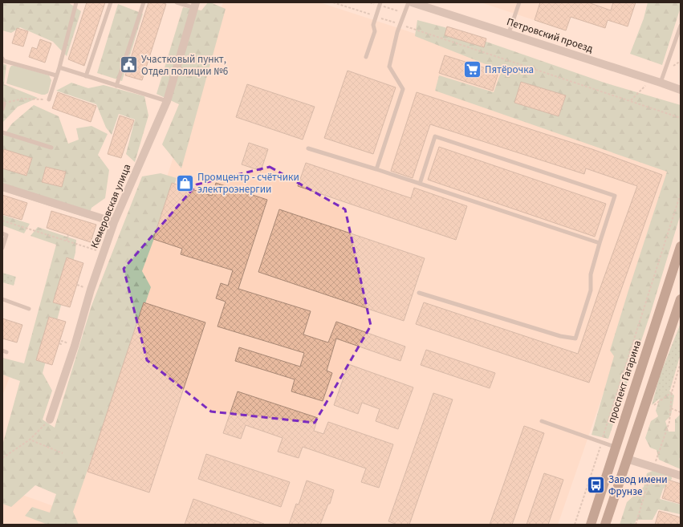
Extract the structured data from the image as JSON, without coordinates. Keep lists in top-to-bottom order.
{
  "streets": {
    "main road": ["проспект Гагарина"],
    "street": ["Петровский проезд", "Кемеровская улица"]
  },
  "places": {
    "public building": ["Участковый пункт, Отдел полиции №6"],
    "supermarket": ["Пятёрочка"],
    "shop": ["Промцентр - счётчики электроэнергии"],
    "bus stop": ["Завод имени Фрунзе"]
  }
}
